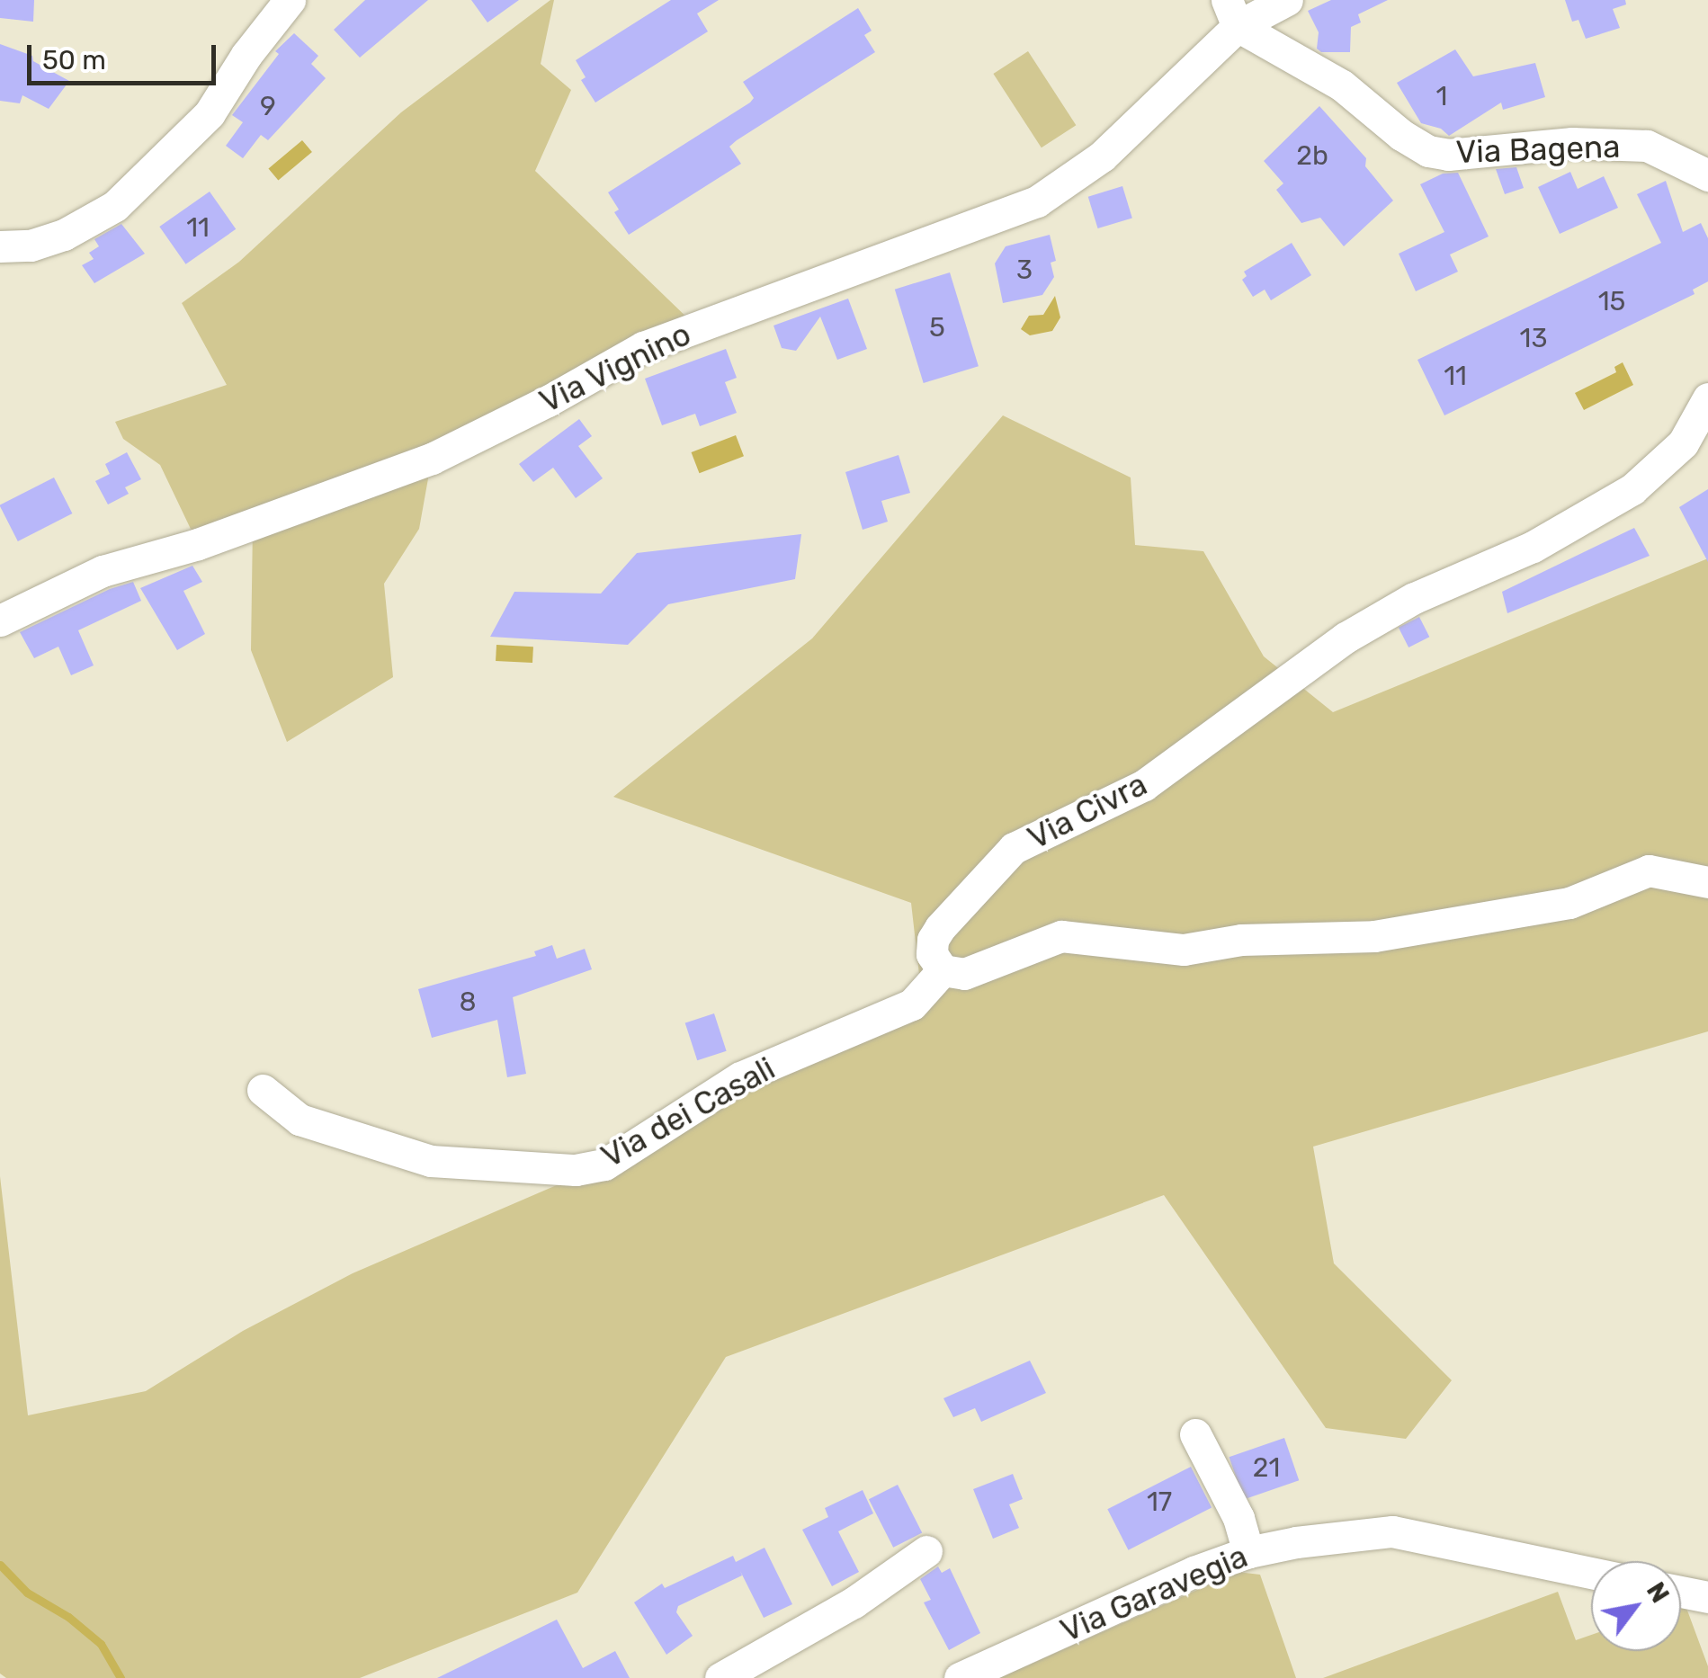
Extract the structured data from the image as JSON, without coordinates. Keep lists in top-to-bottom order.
{
  "streets": {
    "street": [
      "Via Bagena",
      "Via Vignino",
      "Via Civra",
      "Via dei Casali",
      "Via Garavegia"
    ]
  },
  "crossings": [
    ["Via Bagena", "Via Vignino"],
    ["Via Civra", "Via dei Casali"]
  ],
  "house_numbers": [
    "1",
    "9",
    "2b",
    "11",
    "3",
    "15",
    "5",
    "13",
    "11",
    "8",
    "21",
    "17"
  ],
  "scale_bar": "50 m",
  "north": "top right"
}
